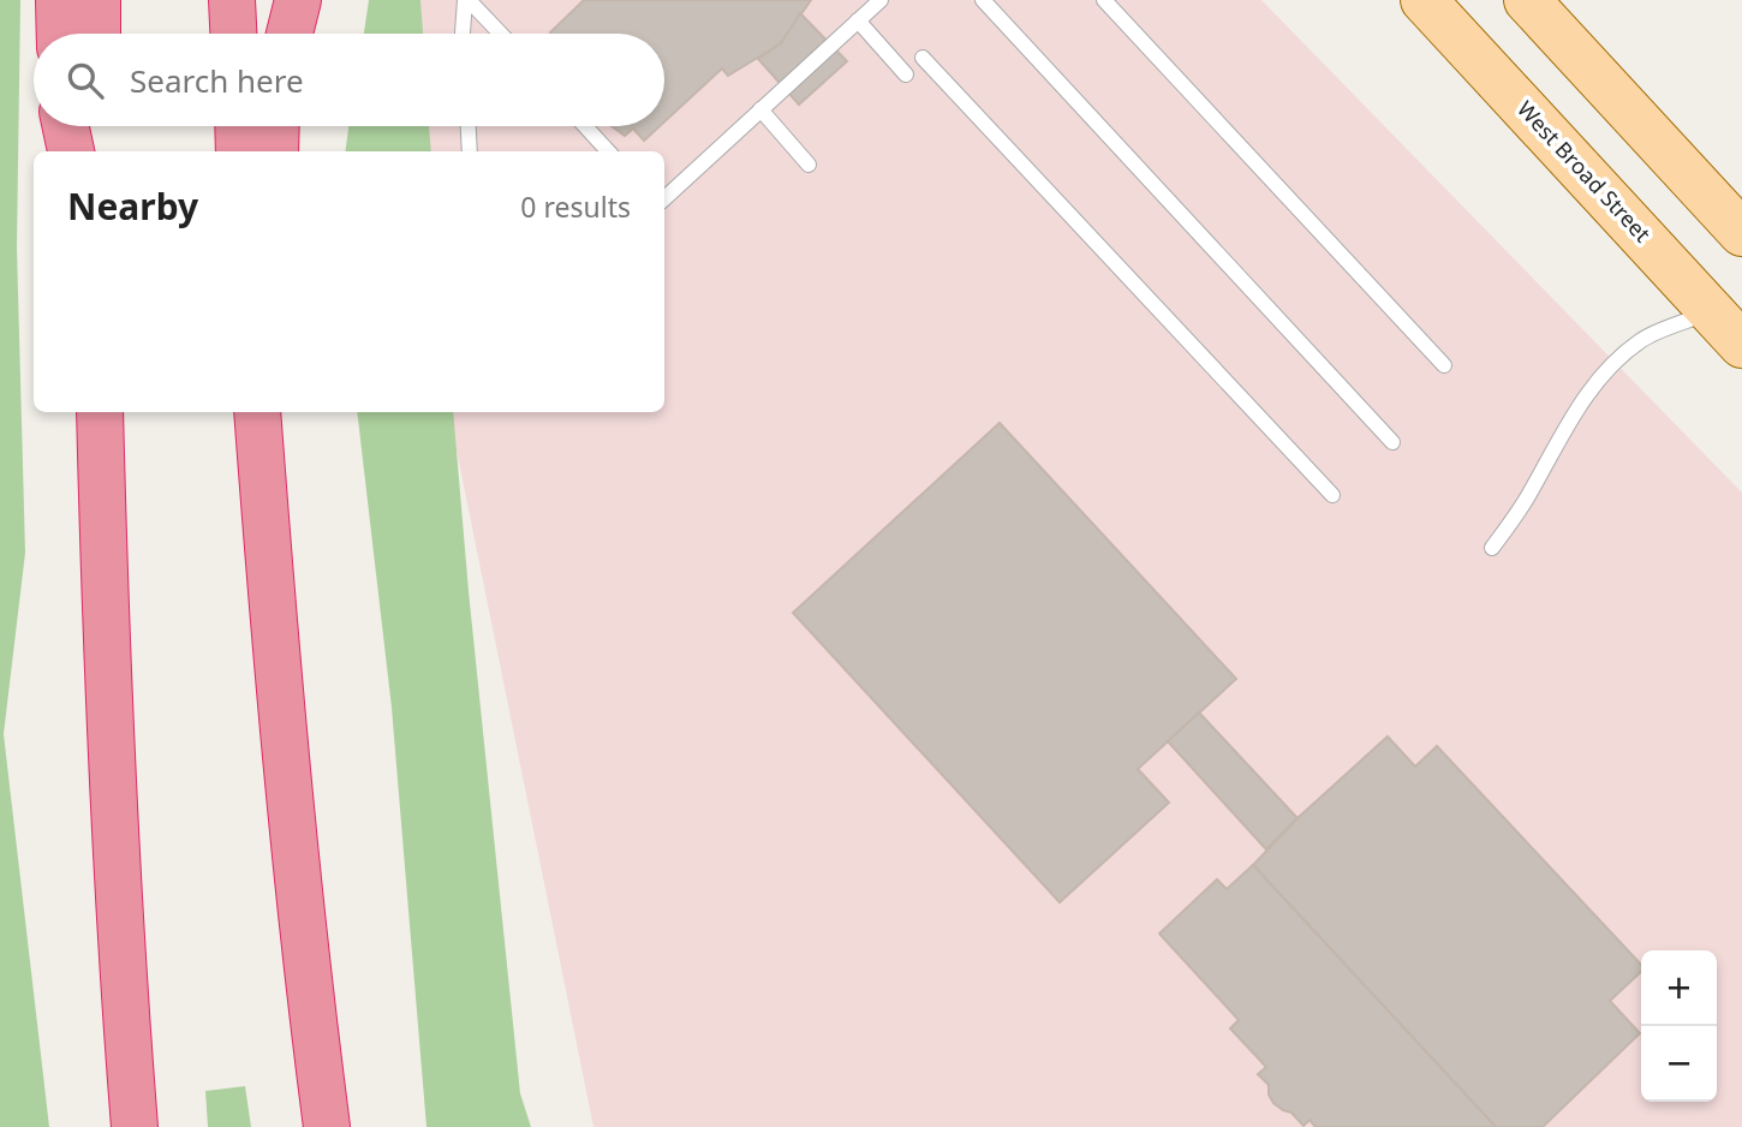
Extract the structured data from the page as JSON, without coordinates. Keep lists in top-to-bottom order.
{
  "streets": {
    "main road": ["West Broad Street"]
  },
  "page": {
    "search": "Search here",
    "heading": ["Nearby", "0 results"],
    "map_buttons": ["+", "−"]
  }
}
